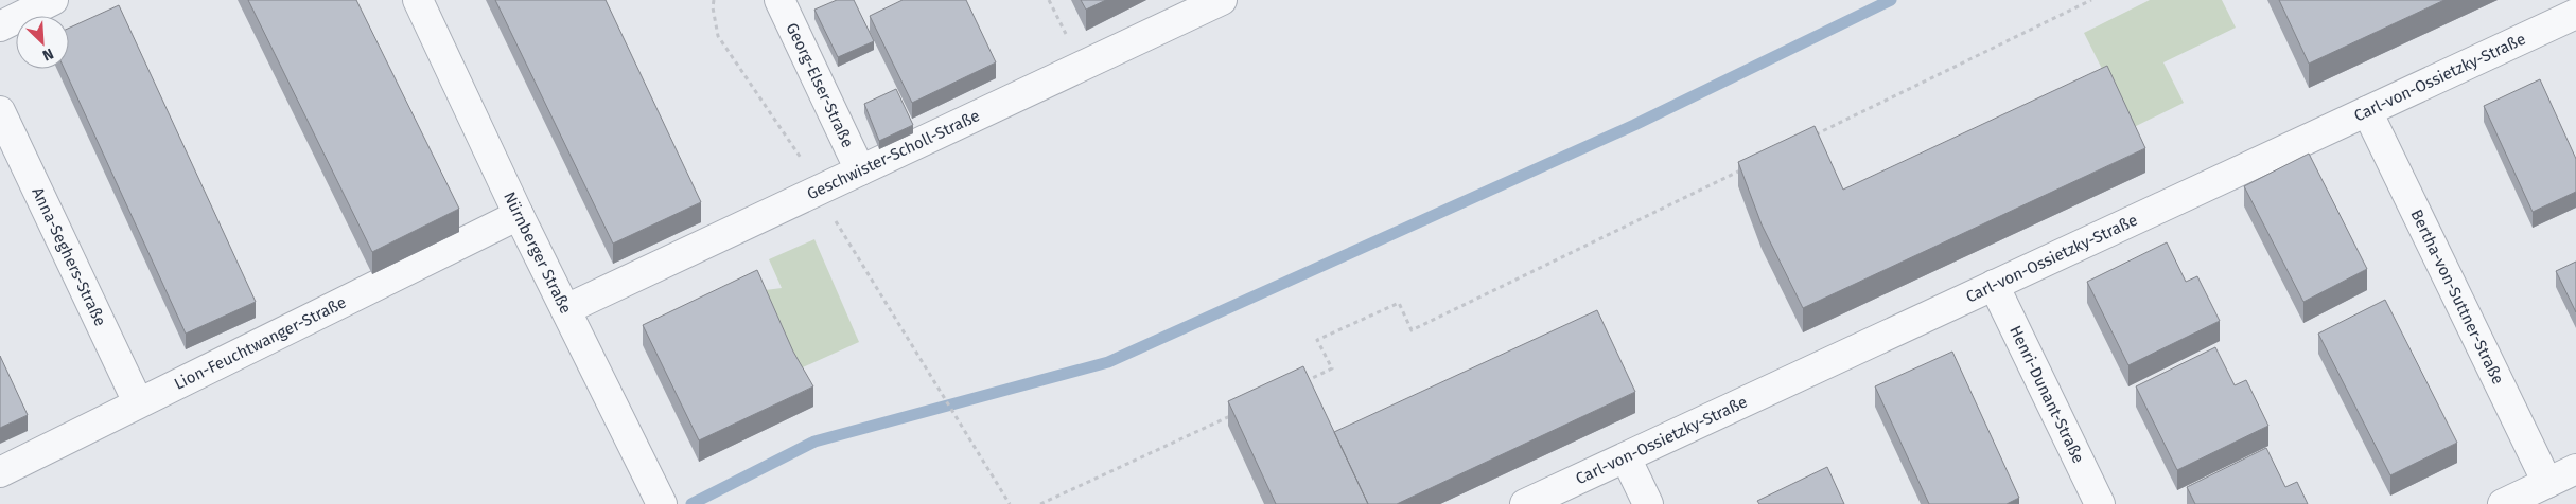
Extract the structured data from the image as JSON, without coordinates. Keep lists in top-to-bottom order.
{
  "streets": {
    "street": [
      "Carl-von-Ossietzky-Straße",
      "Georg-Elser-Straße",
      "Geschwister-Scholl-Straße",
      "Nürnberger Straße",
      "Anna-Seghers-Straße",
      "Bertha-von-Suttner-Straße",
      "Lion-Feuchtwanger-Straße",
      "Henri-Dunant-Straße"
    ]
  },
  "crossings": [
    ["Carl-von-Ossietzky-Straße", "Bertha-von-Suttner-Straße"],
    ["Carl-von-Ossietzky-Straße", "Henri-Dunant-Straße"],
    ["Georg-Elser-Straße", "Geschwister-Scholl-Straße"],
    ["Geschwister-Scholl-Straße", "Nürnberger Straße"],
    ["Nürnberger Straße", "Lion-Feuchtwanger-Straße"],
    ["Anna-Seghers-Straße", "Lion-Feuchtwanger-Straße"]
  ],
  "north": "bottom right"
}
